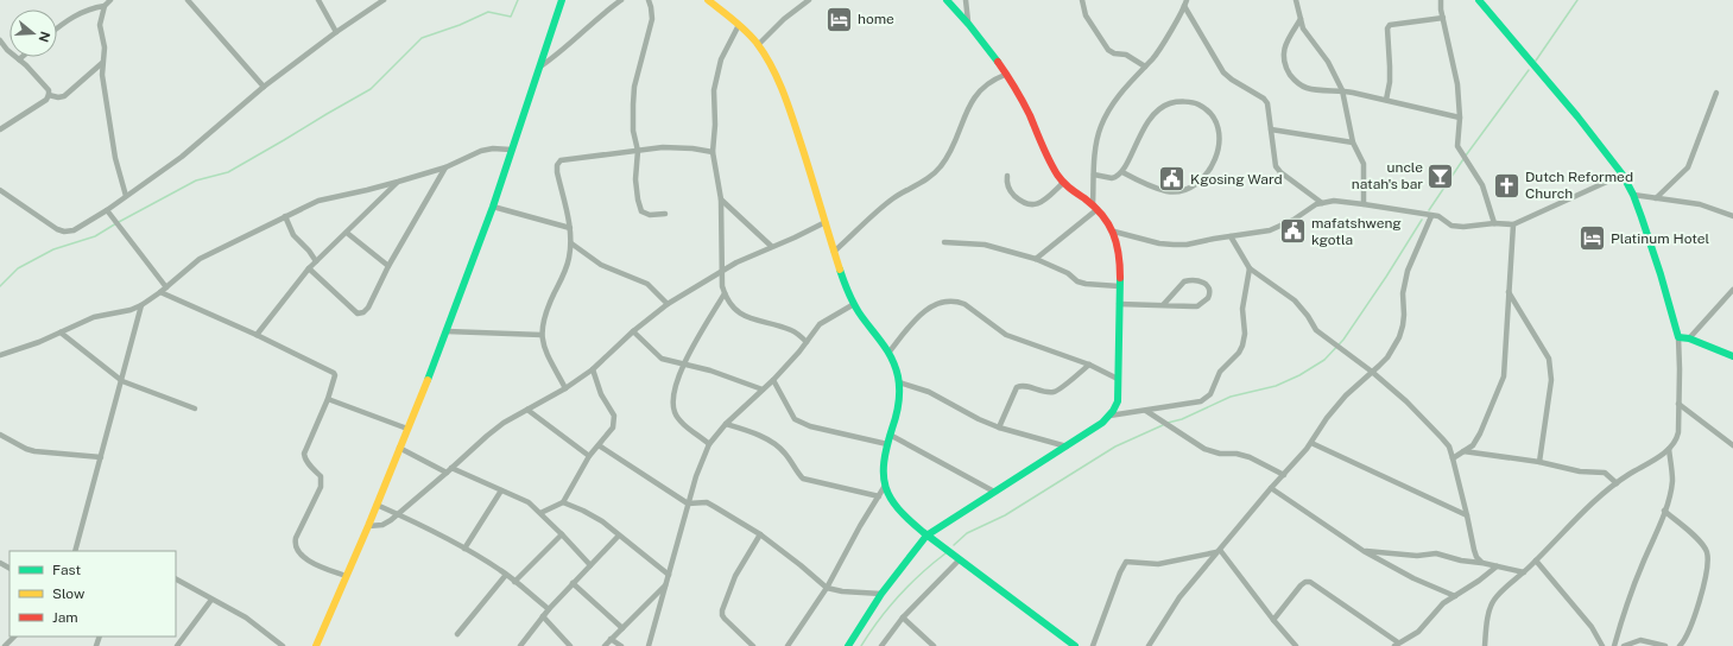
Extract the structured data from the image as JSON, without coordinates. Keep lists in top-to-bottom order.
{
  "places": {
    "hotel": ["home", "Platinum Hotel"],
    "bar": ["uncle natah's bar"],
    "public building": ["Kgosing Ward", "mafatshweng kgotla"],
    "church": ["Dutch Reformed Church"]
  },
  "legend": ["Fast", "Slow", "Jam"],
  "north": "right"
}
